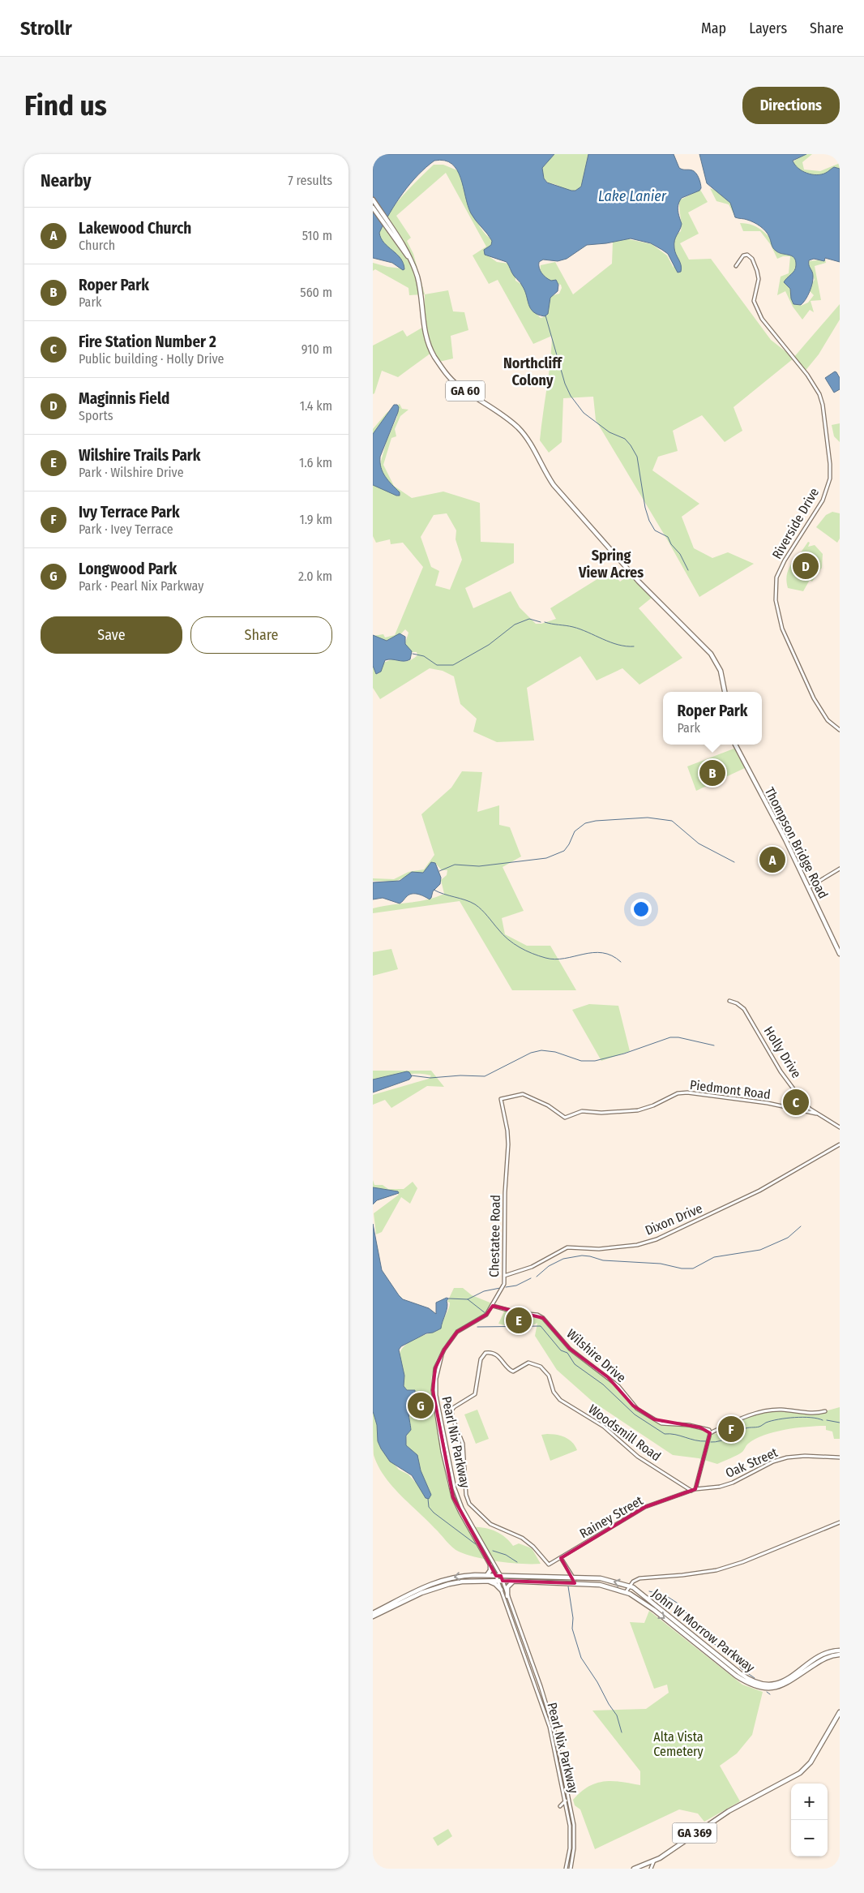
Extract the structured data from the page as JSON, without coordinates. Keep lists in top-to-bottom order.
{
  "streets": {
    "main road": [
      "GA 60",
      "Thompson Bridge Road",
      "John W Morrow Parkway",
      "GA 369"
    ],
    "street": [
      "Riverside Drive",
      "Holly Drive",
      "Piedmont Road",
      "Dixon Drive",
      "Chestatee Road",
      "Wilshire Drive",
      "Woodsmill Road",
      "Pearl Nix Parkway",
      "Oak Street",
      "Rainey Street"
    ]
  },
  "crossings": [
    ["Piedmont Road", "Chestatee Road"],
    ["Dixon Drive", "Chestatee Road"],
    ["Chestatee Road", "Wilshire Drive"],
    ["Chestatee Road", "Pearl Nix Parkway"],
    ["Woodsmill Road", "Rainey Street"],
    ["Pearl Nix Parkway", "John W Morrow Parkway"],
    ["Oak Street", "Rainey Street"]
  ],
  "districts": ["Northcliff Colony", "Spring View Acres"],
  "water": ["Lake Lanier"],
  "parks": ["Alta Vista Cemetery"],
  "page": {
    "header": "Strollr",
    "nav": ["Map", "Layers", "Share"],
    "buttons": [
      "Directions",
      ["Save", "Share"]
    ],
    "title": "Find us",
    "heading": ["Nearby", "7 results"],
    "list": [
      {
        "mark": "A",
        "name": "Lakewood Church",
        "note": "Church",
        "value": "510 m"
      },
      {
        "mark": "B",
        "name": "Roper Park",
        "note": "Park",
        "value": "560 m"
      },
      {
        "mark": "C",
        "name": "Fire Station Number 2",
        "note": "Public building · Holly Drive",
        "value": "910 m"
      },
      {
        "mark": "D",
        "name": "Maginnis Field",
        "note": "Sports",
        "value": "1.4 km"
      },
      {
        "mark": "E",
        "name": "Wilshire Trails Park",
        "note": "Park · Wilshire Drive",
        "value": "1.6 km"
      },
      {
        "mark": "F",
        "name": "Ivy Terrace Park",
        "note": "Park · Ivey Terrace",
        "value": "1.9 km"
      },
      {
        "mark": "G",
        "name": "Longwood Park",
        "note": "Park · Pearl Nix Parkway",
        "value": "2.0 km"
      }
    ],
    "pins": [
      "D",
      "B",
      "A",
      "C",
      "E",
      "G",
      "F"
    ],
    "popup": ["Roper Park", "Park"],
    "map_buttons": ["+", "−"]
  }
}
